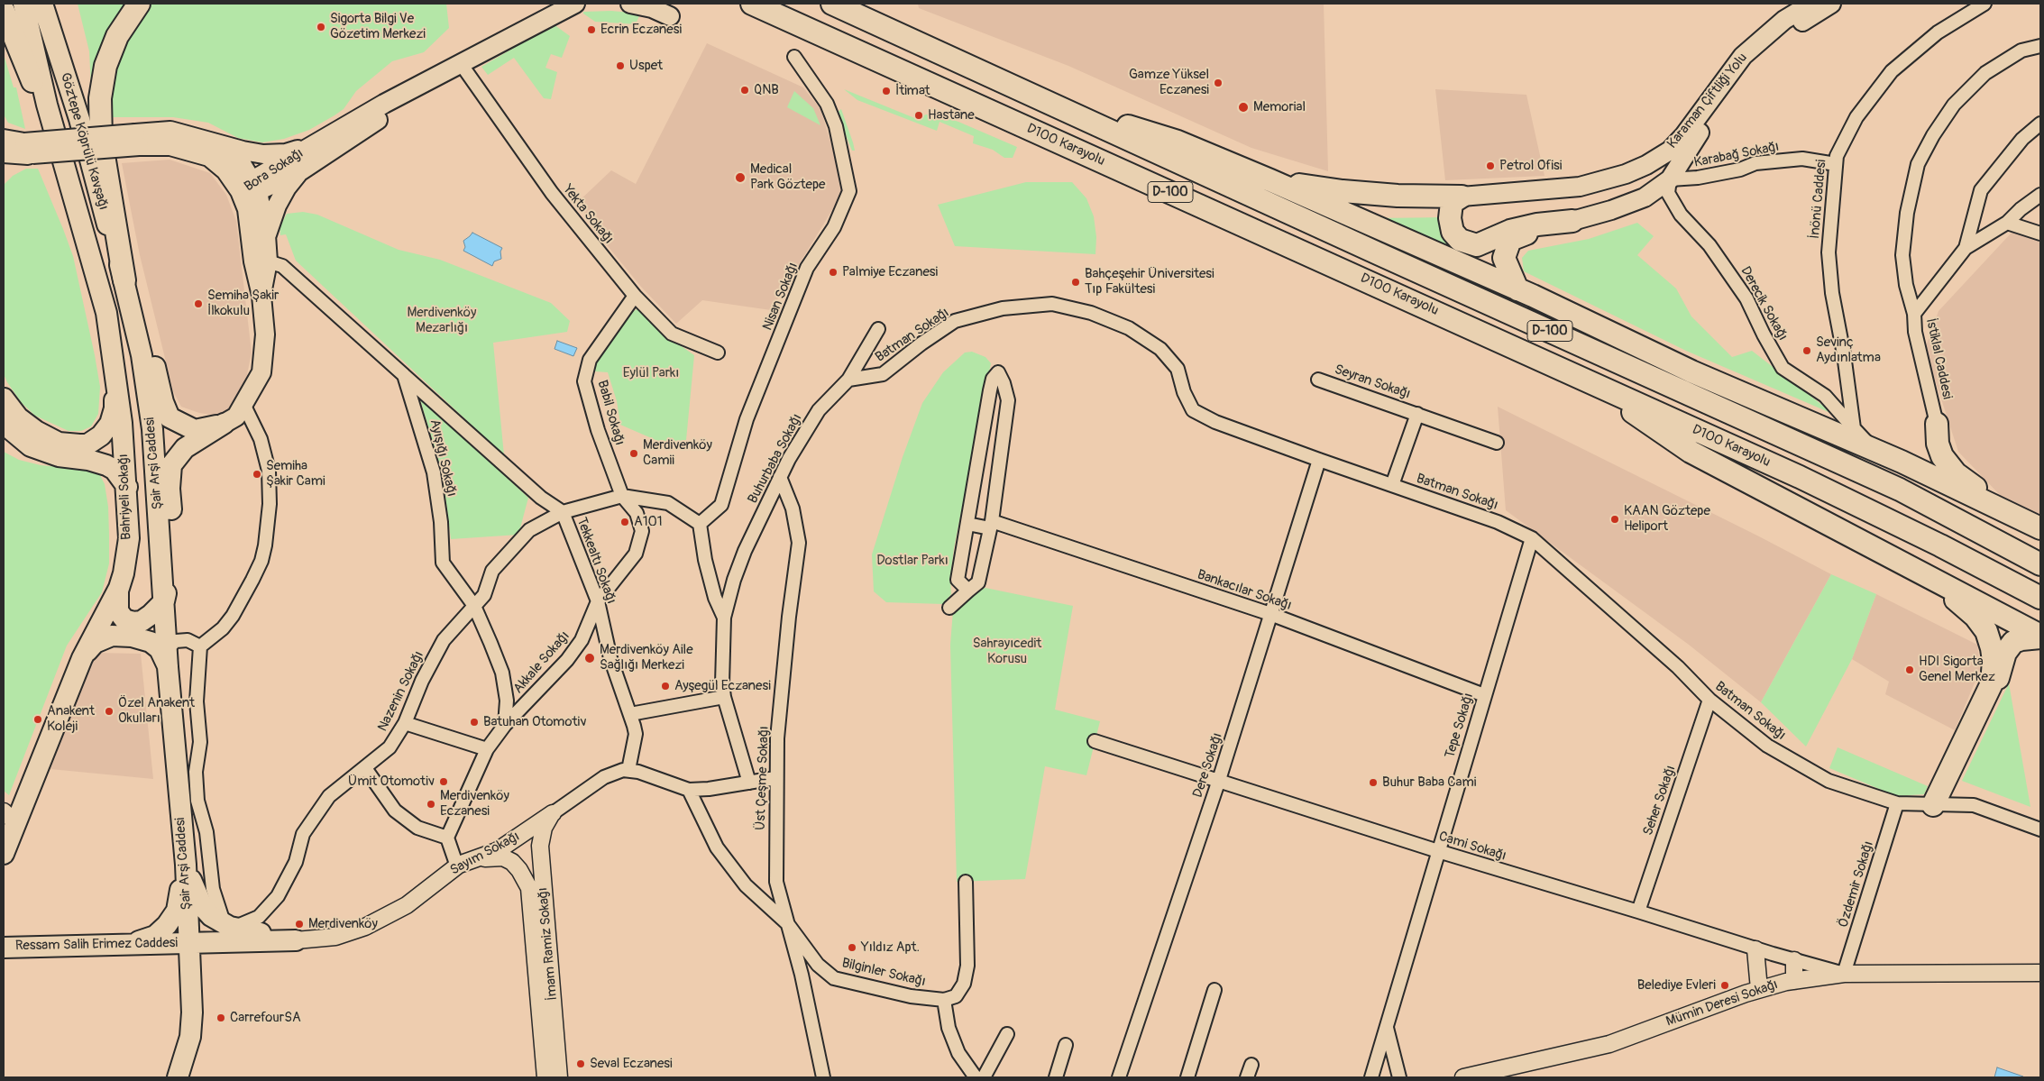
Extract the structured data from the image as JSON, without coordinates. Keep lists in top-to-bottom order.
{
  "streets": {
    "highway": ["D100 Karayolu", "D-100"],
    "main road": [
      "Karaman Çiftliği Yolu",
      "Göztepe Köprülü Kavşağı",
      "Bora Sokağı",
      "Şair Arşi Caddesi",
      "Bahriyeli Sokağı",
      "Sayım Sokağı",
      "Ressam Salih Erimez Caddesi"
    ],
    "street": [
      "Karabağ Sokağı",
      "İnönü Caddesi",
      "Yekta Sokağı",
      "Nisan Sokağı",
      "Derecik Sokağı",
      "Batman Sokağı",
      "İstiklal Caddesi",
      "Seyran Sokağı",
      "Babil Sokağı",
      "Ayışığı Sokağı",
      "Buhurbaba Sokağı",
      "Tekkealtı Sokağı",
      "Bankacılar Sokağı",
      "Akkale Sokağı",
      "Nazenin Sokağı",
      "Tepe Sokağı",
      "Dere Sokağı",
      "Üst Çeşme Sokağı",
      "Seher Sokağı",
      "Cami Sokağı",
      "Özdemir Sokağı",
      "İmam Ramiz Sokağı",
      "Bilginler Sokağı",
      "Mümin Deresi Sokağı"
    ]
  },
  "crossings": [
    ["Göztepe Köprülü Kavşağı", "Şair Arşi Caddesi"],
    ["Göztepe Köprülü Kavşağı", "Bahriyeli Sokağı"],
    ["Karabağ Sokağı", "İnönü Caddesi"],
    ["Karabağ Sokağı", "Derecik Sokağı"],
    ["Bora Sokağı", "Yekta Sokağı"],
    ["İnönü Caddesi", "Derecik Sokağı"],
    ["Yekta Sokağı", "Babil Sokağı"],
    ["Batman Sokağı", "Seyran Sokağı"],
    ["Batman Sokağı", "Buhurbaba Sokağı"],
    ["Batman Sokağı", "Tepe Sokağı"],
    ["Batman Sokağı", "Dere Sokağı"],
    ["Batman Sokağı", "Seher Sokağı"],
    ["Batman Sokağı", "Özdemir Sokağı"],
    ["Babil Sokağı", "Akkale Sokağı"],
    ["Babil Sokağı", "Nazenin Sokağı"],
    ["Ayışığı Sokağı", "Tekkealtı Sokağı"],
    ["Ayışığı Sokağı", "Akkale Sokağı"],
    ["Ayışığı Sokağı", "Nazenin Sokağı"],
    ["Buhurbaba Sokağı", "Üst Çeşme Sokağı"],
    ["Şair Arşi Caddesi", "Nazenin Sokağı"],
    ["Şair Arşi Caddesi", "Sayım Sokağı"],
    ["Şair Arşi Caddesi", "Ressam Salih Erimez Caddesi"],
    ["Tekkealtı Sokağı", "Akkale Sokağı"],
    ["Tekkealtı Sokağı", "Nazenin Sokağı"],
    ["Tekkealtı Sokağı", "Sayım Sokağı"],
    ["Bankacılar Sokağı", "Tepe Sokağı"],
    ["Bankacılar Sokağı", "Dere Sokağı"],
    ["Akkale Sokağı", "Nazenin Sokağı"],
    ["Tepe Sokağı", "Cami Sokağı"],
    ["Dere Sokağı", "Cami Sokağı"],
    ["Üst Çeşme Sokağı", "Bilginler Sokağı"],
    ["Seher Sokağı", "Cami Sokağı"],
    ["Cami Sokağı", "Özdemir Sokağı"],
    ["Cami Sokağı", "Mümin Deresi Sokağı"],
    ["Sayım Sokağı", "İmam Ramiz Sokağı"],
    ["Sayım Sokağı", "Ressam Salih Erimez Caddesi"],
    ["Özdemir Sokağı", "Mümin Deresi Sokağı"]
  ],
  "parks": [
    "Merdivenköy Mezarlığı",
    "Eylül Parkı",
    "Dostlar Parkı",
    "Sahrayıcedit Korusu"
  ],
  "places": [
    "Sigorta Bilgi Ve Gözetim Merkezi",
    "Ecrin Eczanesi",
    "Uspet",
    "Gamze Yüksel Eczanesi",
    "QNB",
    "İtimat",
    "Memorial",
    "Hastane",
    "Petrol Ofisi",
    "Medical Park Göztepe",
    "Palmiye Eczanesi",
    "Bahçeşehir Üniversitesi Tıp Fakültesi",
    "Semiha Şakir İlkokulu",
    "Sevinç Aydınlatma",
    "Merdivenköy Camii",
    "Semiha Şakir Cami",
    "KAAN Göztepe Heliport",
    "A101",
    "Merdivenköy Aile Sağlığı Merkezi",
    "HDI Sigorta Genel Merkez",
    "Ayşegül Eczanesi",
    "Özel Anakent Okulları",
    "Anakent Koleji",
    "Batuhan Otomotiv",
    "Ümit Otomotiv",
    "Buhur Baba Cami",
    "Merdivenköy Eczanesi",
    "Merdivenköy",
    "Yıldız Apt.",
    "Belediye Evleri",
    "CarrefourSA",
    "Seval Eczanesi"
  ]
}
